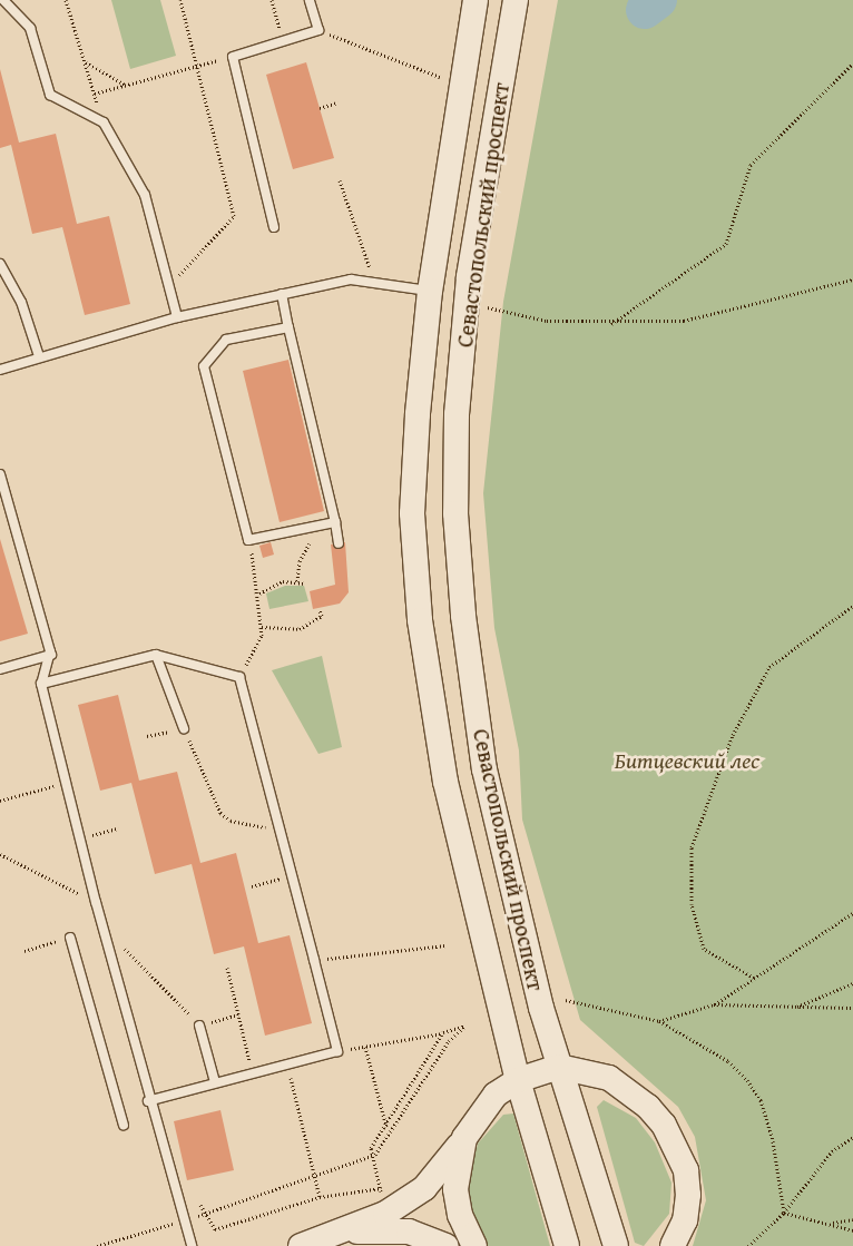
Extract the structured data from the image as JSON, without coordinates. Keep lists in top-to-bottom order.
{
  "streets": {
    "main road": ["Севастопольский проспект"]
  },
  "parks": ["Битцевский лес"]
}
